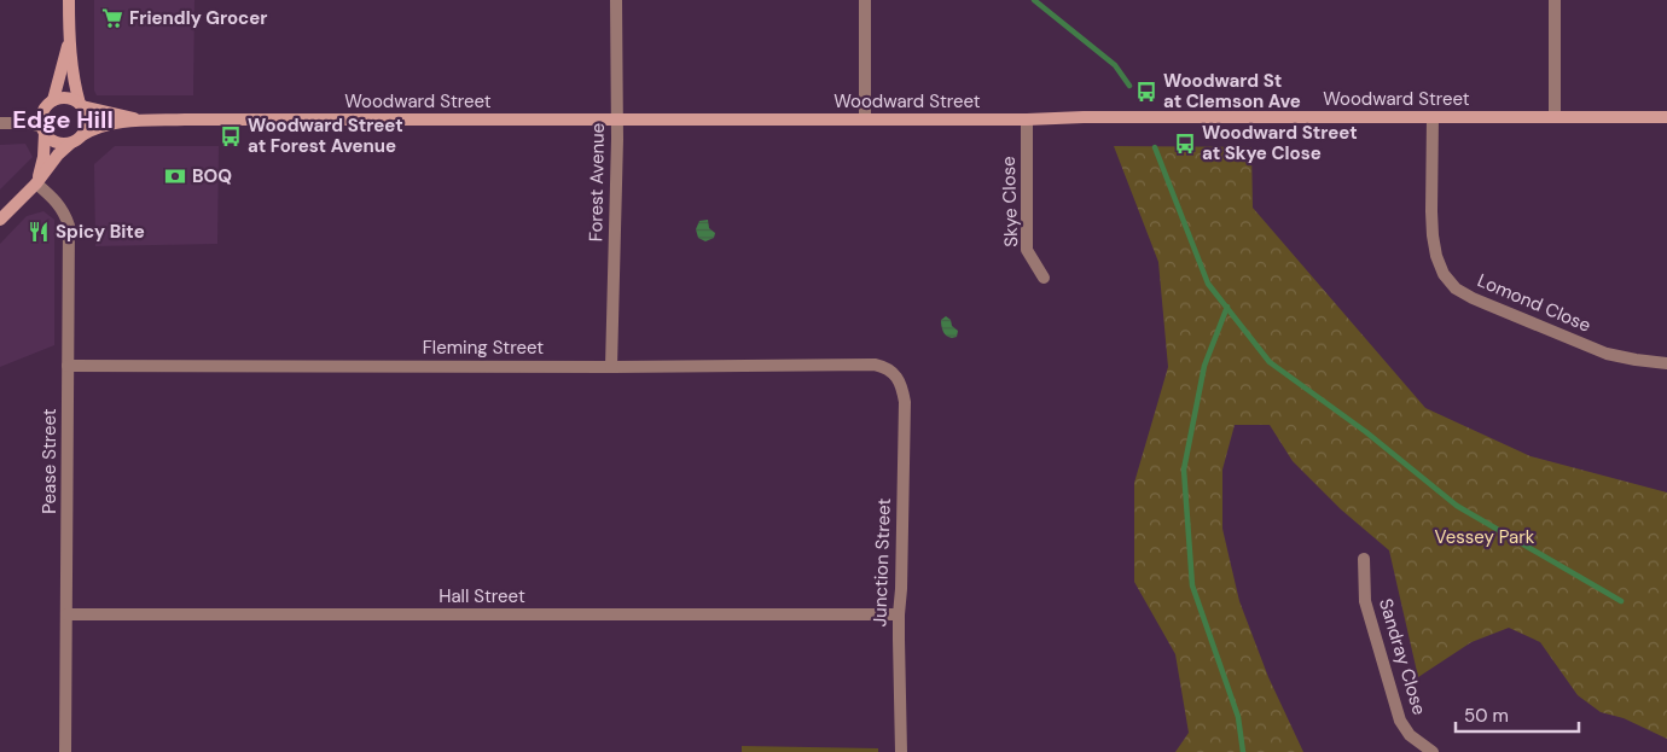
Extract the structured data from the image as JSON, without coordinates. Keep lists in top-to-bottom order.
{
  "streets": {
    "street": [
      "Woodward Street",
      "Forest Avenue",
      "Skye Close",
      "Lomond Close",
      "Fleming Street",
      "Pease Street",
      "Junction Street",
      "Hall Street",
      "Sandray Close"
    ]
  },
  "crossings": [
    ["Woodward Street", "Forest Avenue"],
    ["Woodward Street", "Skye Close"],
    ["Woodward Street", "Lomond Close"],
    ["Forest Avenue", "Fleming Street"],
    ["Fleming Street", "Pease Street"],
    ["Fleming Street", "Junction Street"],
    ["Pease Street", "Hall Street"],
    ["Junction Street", "Hall Street"]
  ],
  "districts": ["Edge Hill"],
  "parks": ["Vessey Park"],
  "places": {
    "supermarket": ["Friendly Grocer"],
    "bus stop": ["Woodward St at Clemson Ave", "Woodward Street at Forest Avenue", "Woodward Street at Skye Close"],
    "bank": ["BOQ"],
    "restaurant": ["Spicy Bite"]
  },
  "scale_bar": "50 m"
}
